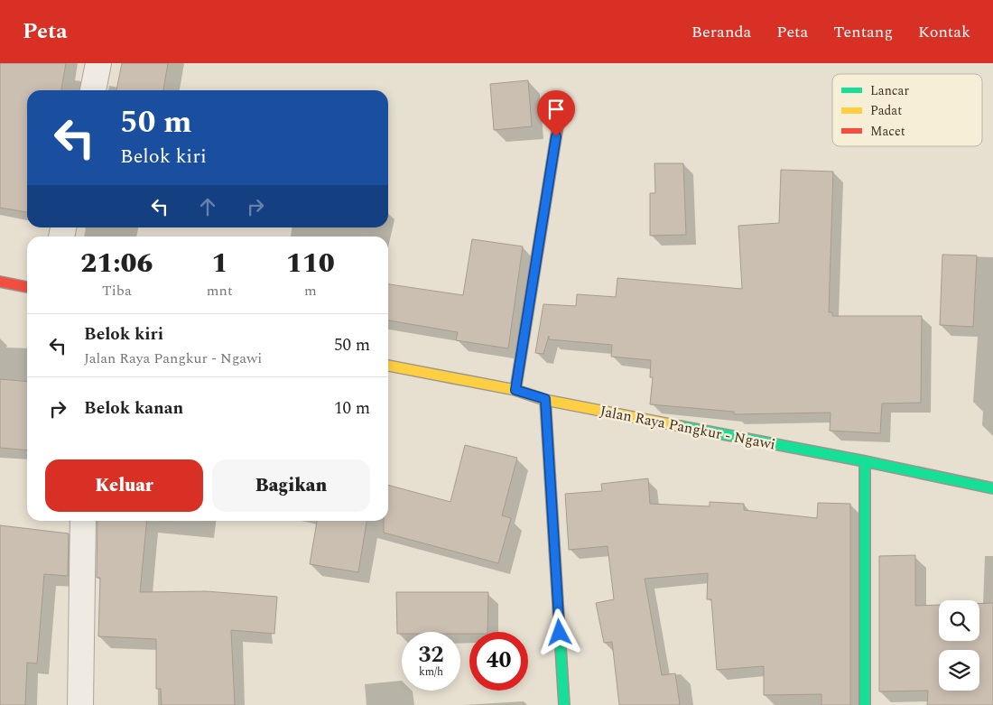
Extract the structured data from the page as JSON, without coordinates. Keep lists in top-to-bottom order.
{
  "streets": {
    "street": ["Jalan Raya Pangkur - Ngawi"]
  },
  "legend": ["Lancar", "Padat", "Macet"],
  "page": {
    "header": "Peta",
    "nav": [
      "Beranda",
      "Peta",
      "Tentang",
      "Kontak"
    ],
    "turn": ["50 m", "Belok kiri"],
    "eta": [
      "21:06",
      "Tiba",
      "1",
      "mnt",
      "110",
      "m"
    ],
    "list": [
      {
        "name": "Belok kiri",
        "note": "Jalan Raya Pangkur - Ngawi",
        "value": "50 m"
      },
      {
        "name": "Belok kanan",
        "value": "10 m"
      }
    ],
    "buttons": ["Keluar", "Bagikan"],
    "speed": "32 km/h",
    "limit": "40"
  }
}
